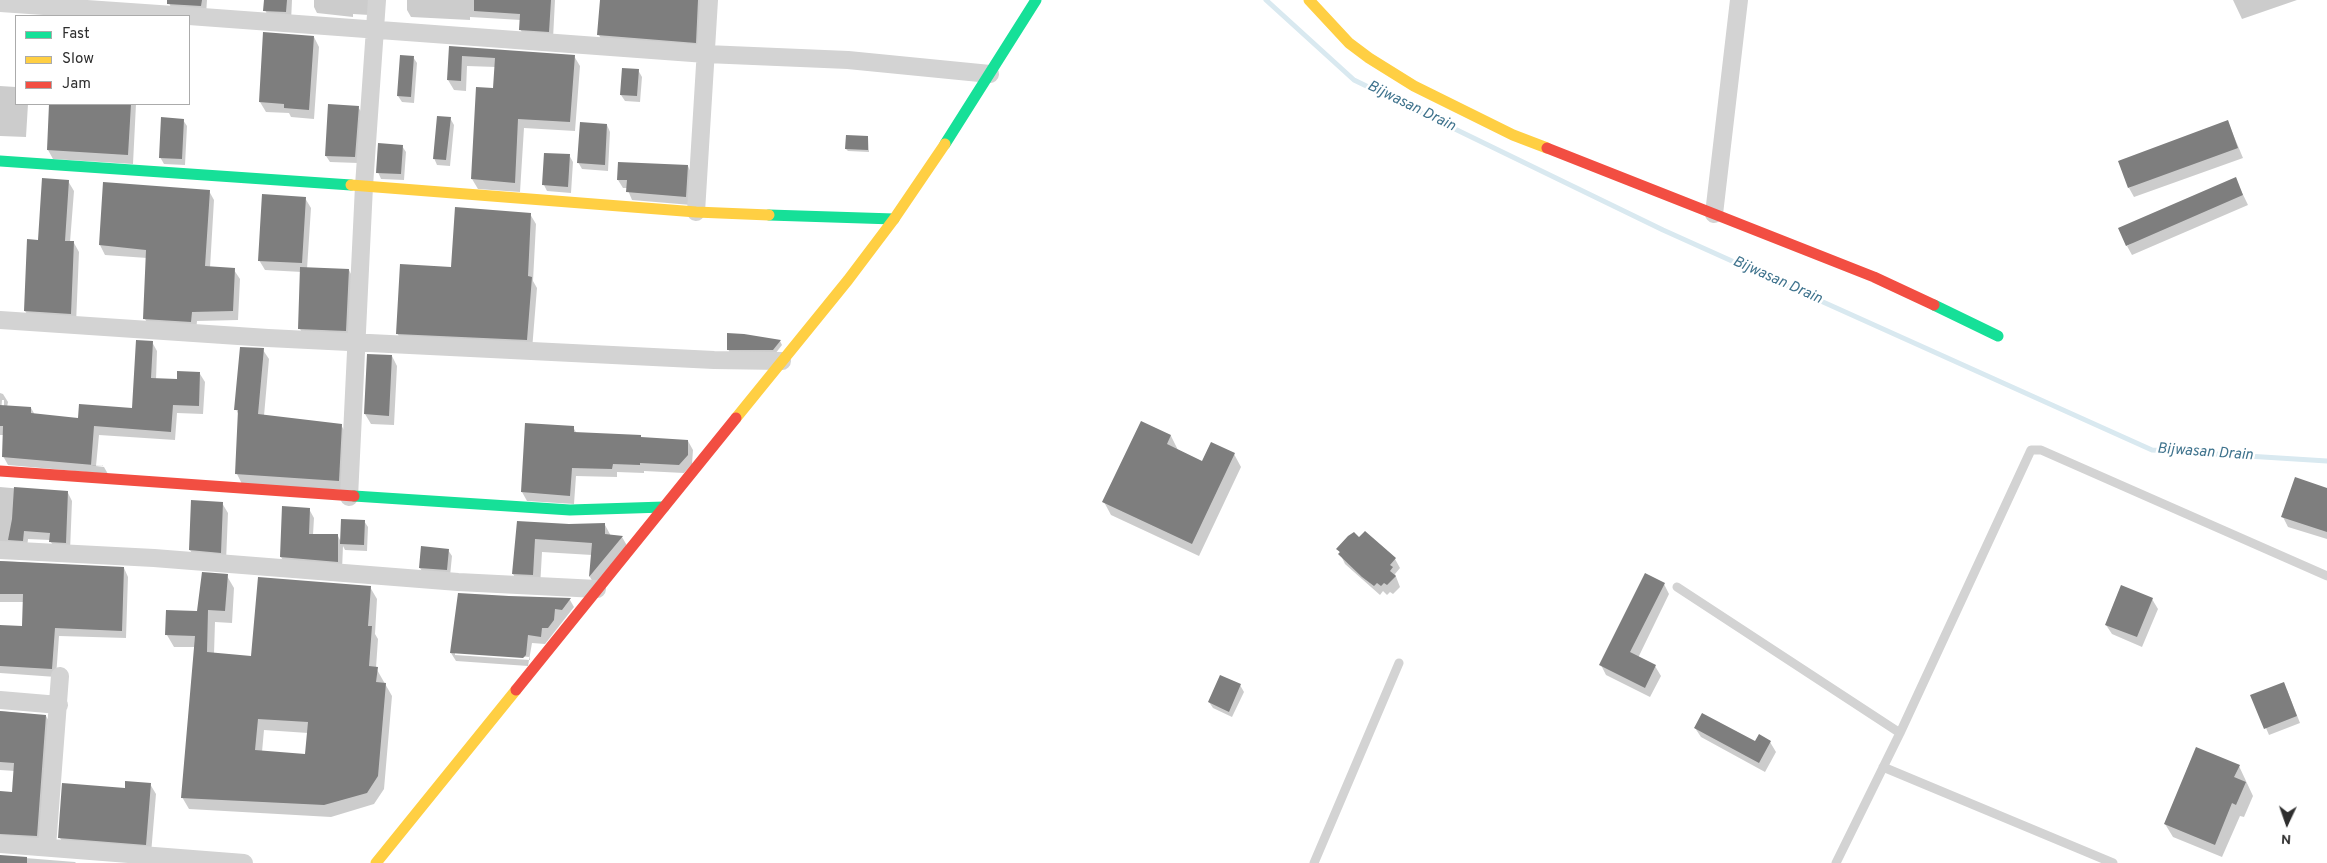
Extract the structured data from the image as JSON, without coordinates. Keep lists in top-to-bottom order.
{
  "water": ["Bijwasan Drain"],
  "legend": ["Fast", "Slow", "Jam"],
  "north": "bottom"
}
